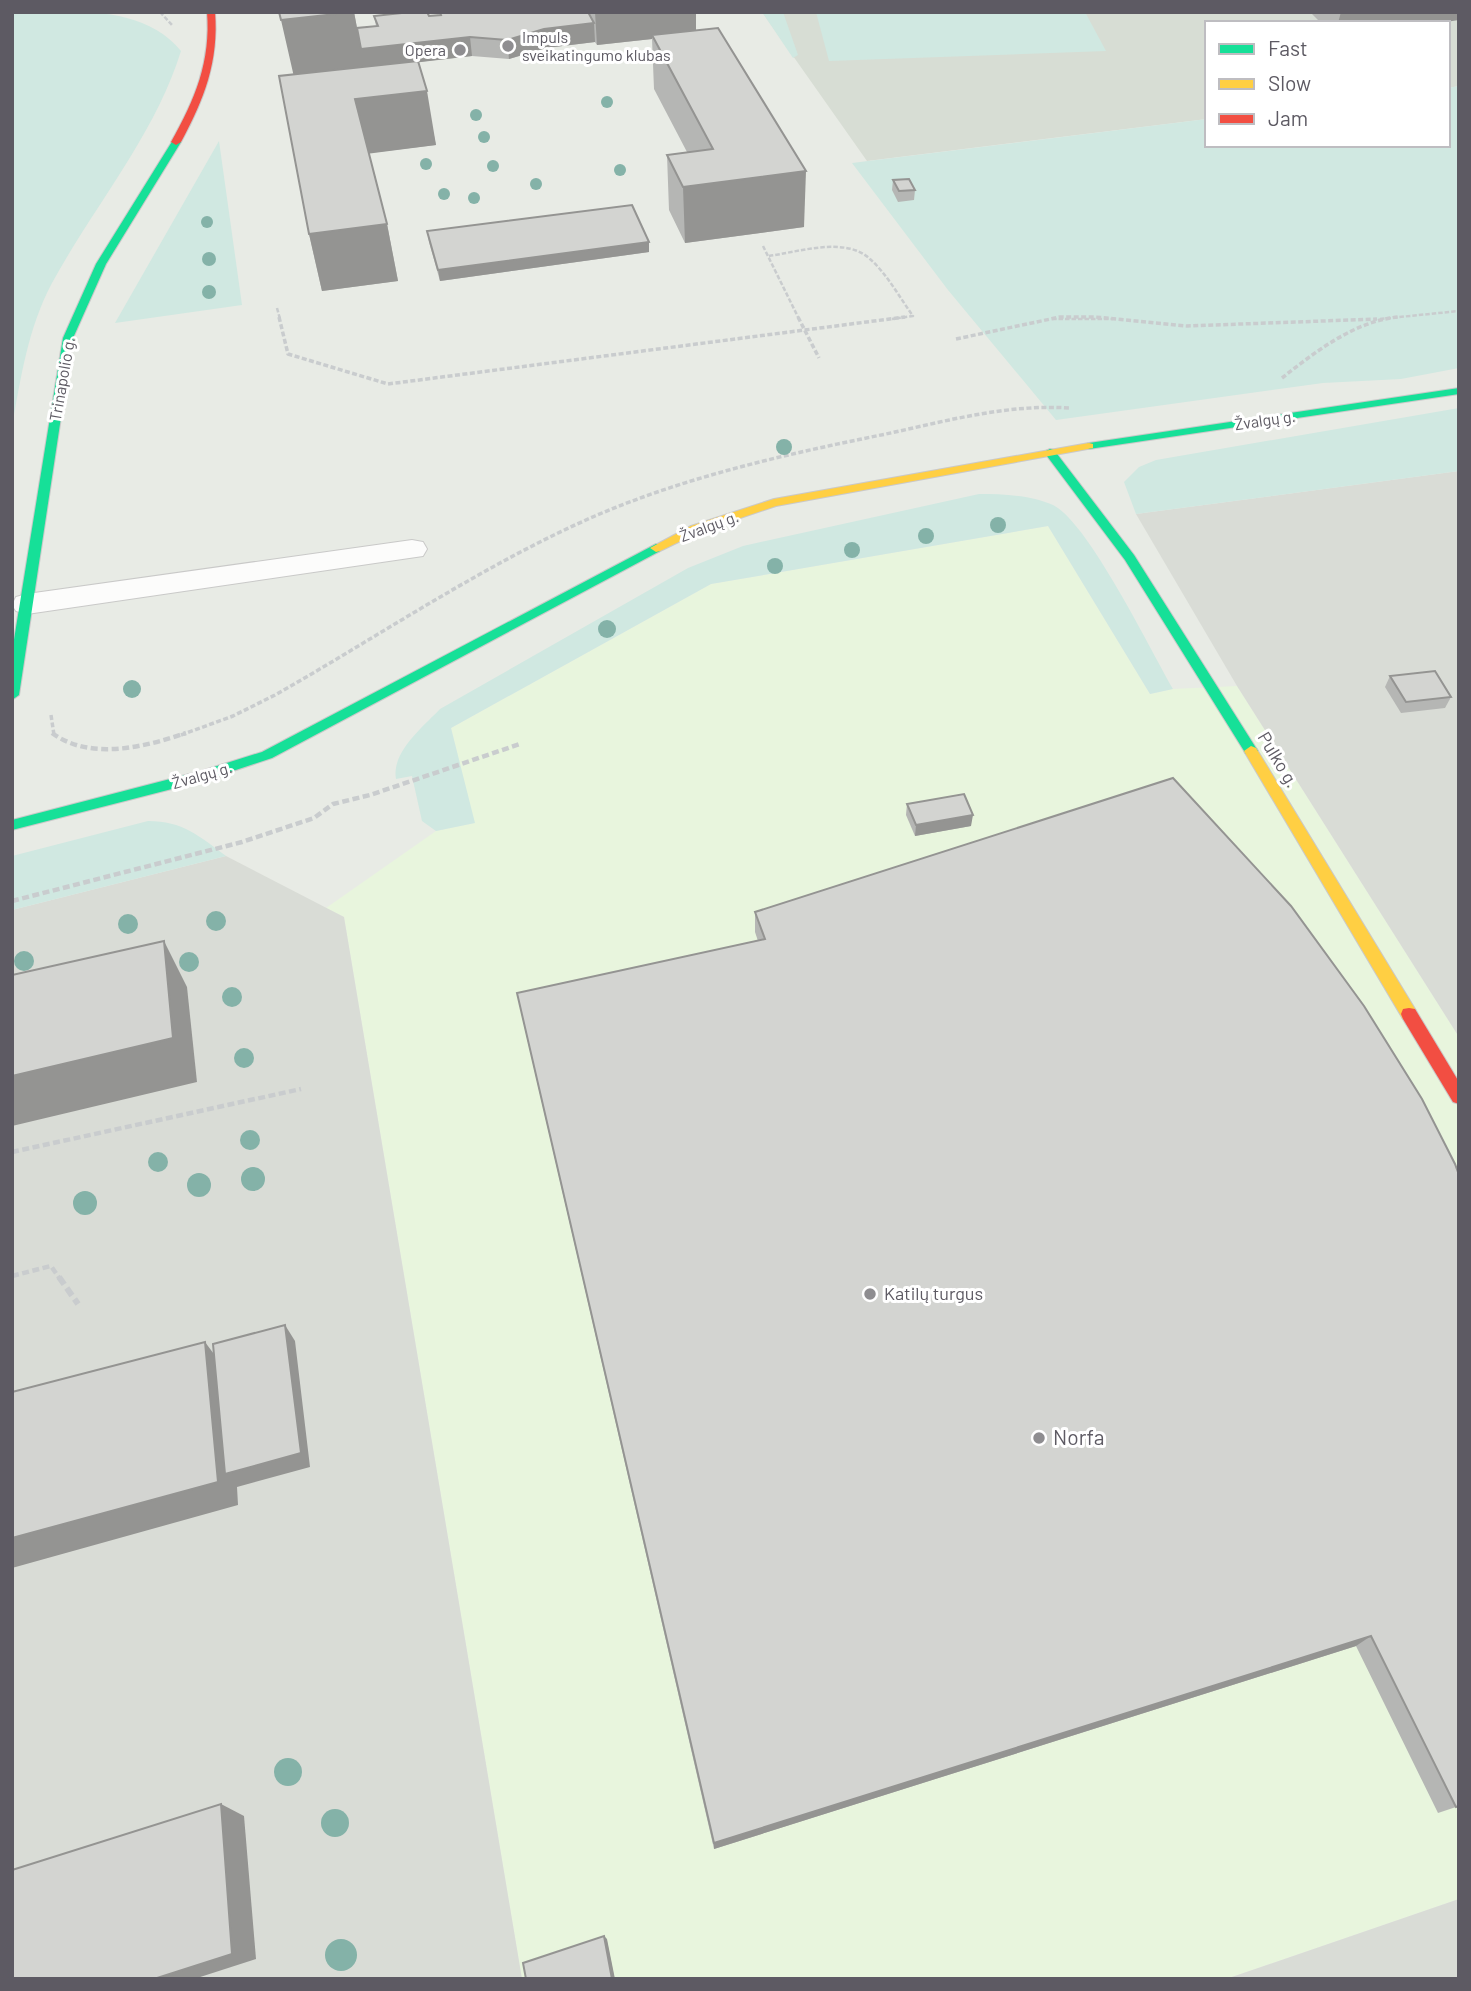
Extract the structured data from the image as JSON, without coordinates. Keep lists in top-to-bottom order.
{
  "streets": {
    "street": ["Trinapolio g.", "Žvalgų g.", "Pulko g."]
  },
  "crossings": [
    ["Žvalgų g.", "Pulko g."]
  ],
  "places": [
    "Impuls sveikatingumo klubas",
    "Opera",
    "Katilų turgus",
    "Norfa"
  ],
  "legend": ["Fast", "Slow", "Jam"]
}
